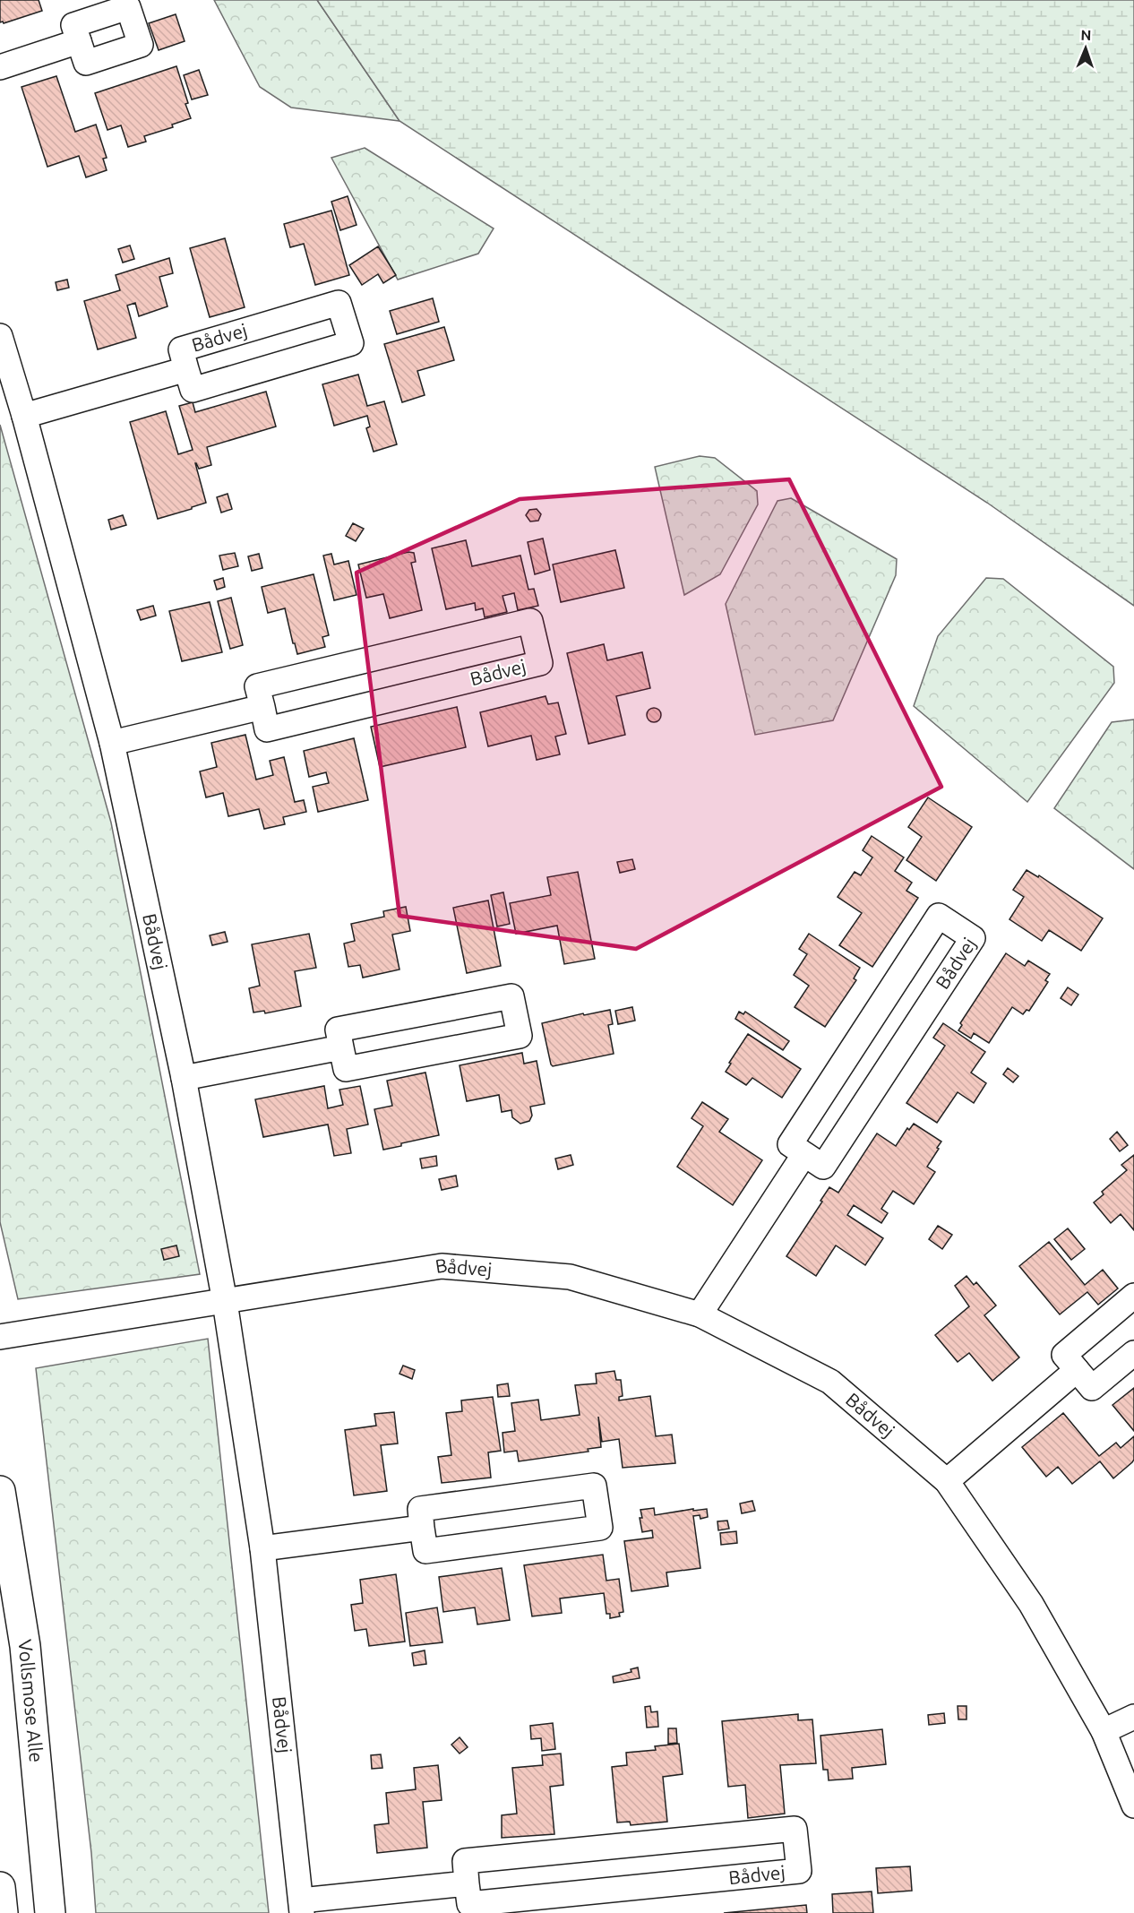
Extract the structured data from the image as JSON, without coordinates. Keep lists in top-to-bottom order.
{
  "streets": {
    "street": ["Bådvej", "Vollsmose Alle"]
  },
  "north": "top"
}
